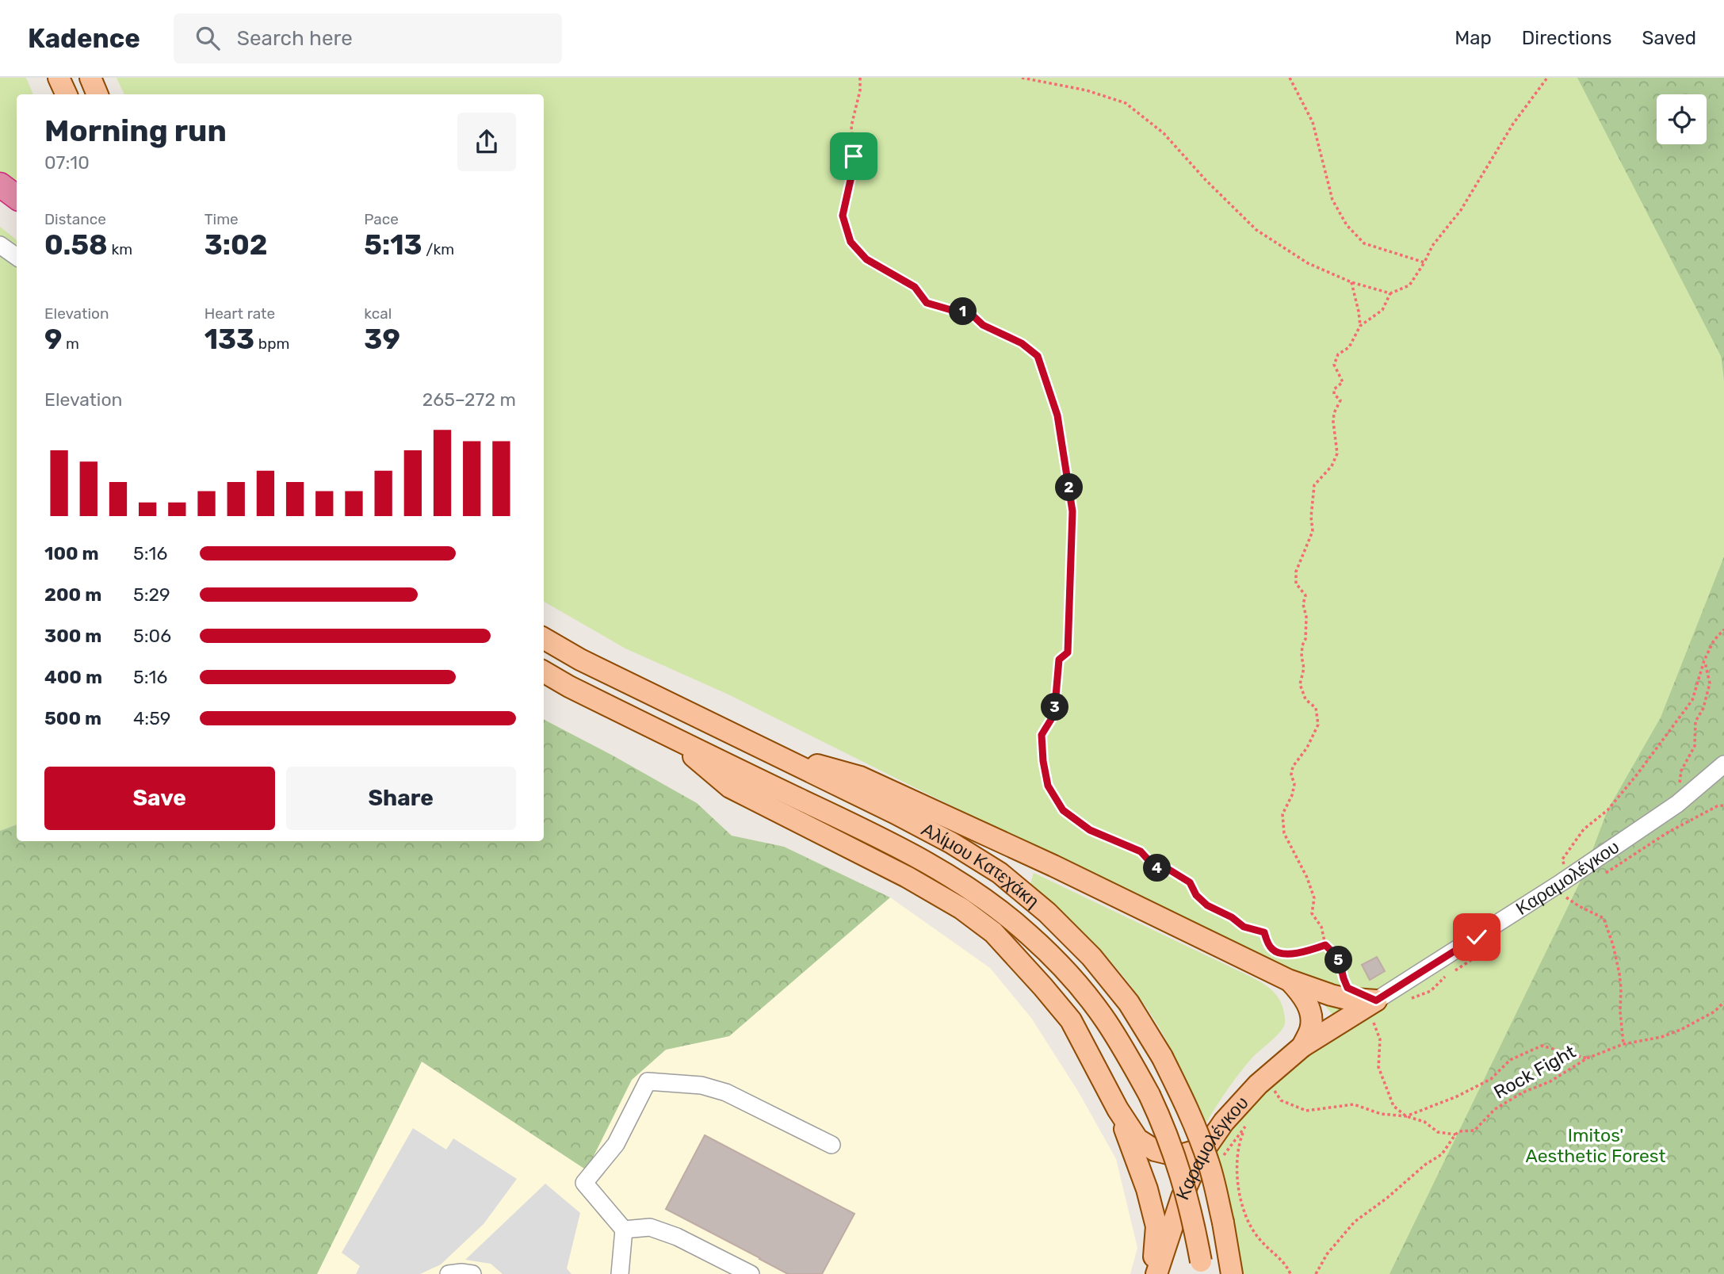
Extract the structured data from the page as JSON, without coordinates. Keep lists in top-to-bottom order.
{
  "streets": {
    "main road": ["Αλίμου Κατεχάκη", "Καραμολέγκου"],
    "path": ["Rock Fight"]
  },
  "parks": ["Imitos' Aesthetic Forest"],
  "page": {
    "header": "Kadence",
    "search": "Search here",
    "nav": ["Map", "Directions", "Saved"],
    "heading": ["Morning run", "07:10"],
    "stats": [
      ["Distance", "0.58 km"],
      ["Time", "3:02"],
      ["Pace", "5:13 /km"],
      ["Elevation", "9 m"],
      ["Heart rate", "133 bpm"],
      ["kcal", "39"]
    ],
    "pins": [
      "1",
      "2",
      "3",
      "4",
      "5"
    ],
    "chart": ["Elevation", "265–272 m"],
    "list": [
      {
        "name": "100 m",
        "note": "5:16"
      },
      {
        "name": "200 m",
        "note": "5:29"
      },
      {
        "name": "300 m",
        "note": "5:06"
      },
      {
        "name": "400 m",
        "note": "5:16"
      },
      {
        "name": "500 m",
        "note": "4:59"
      }
    ],
    "buttons": ["Save", "Share"]
  }
}
